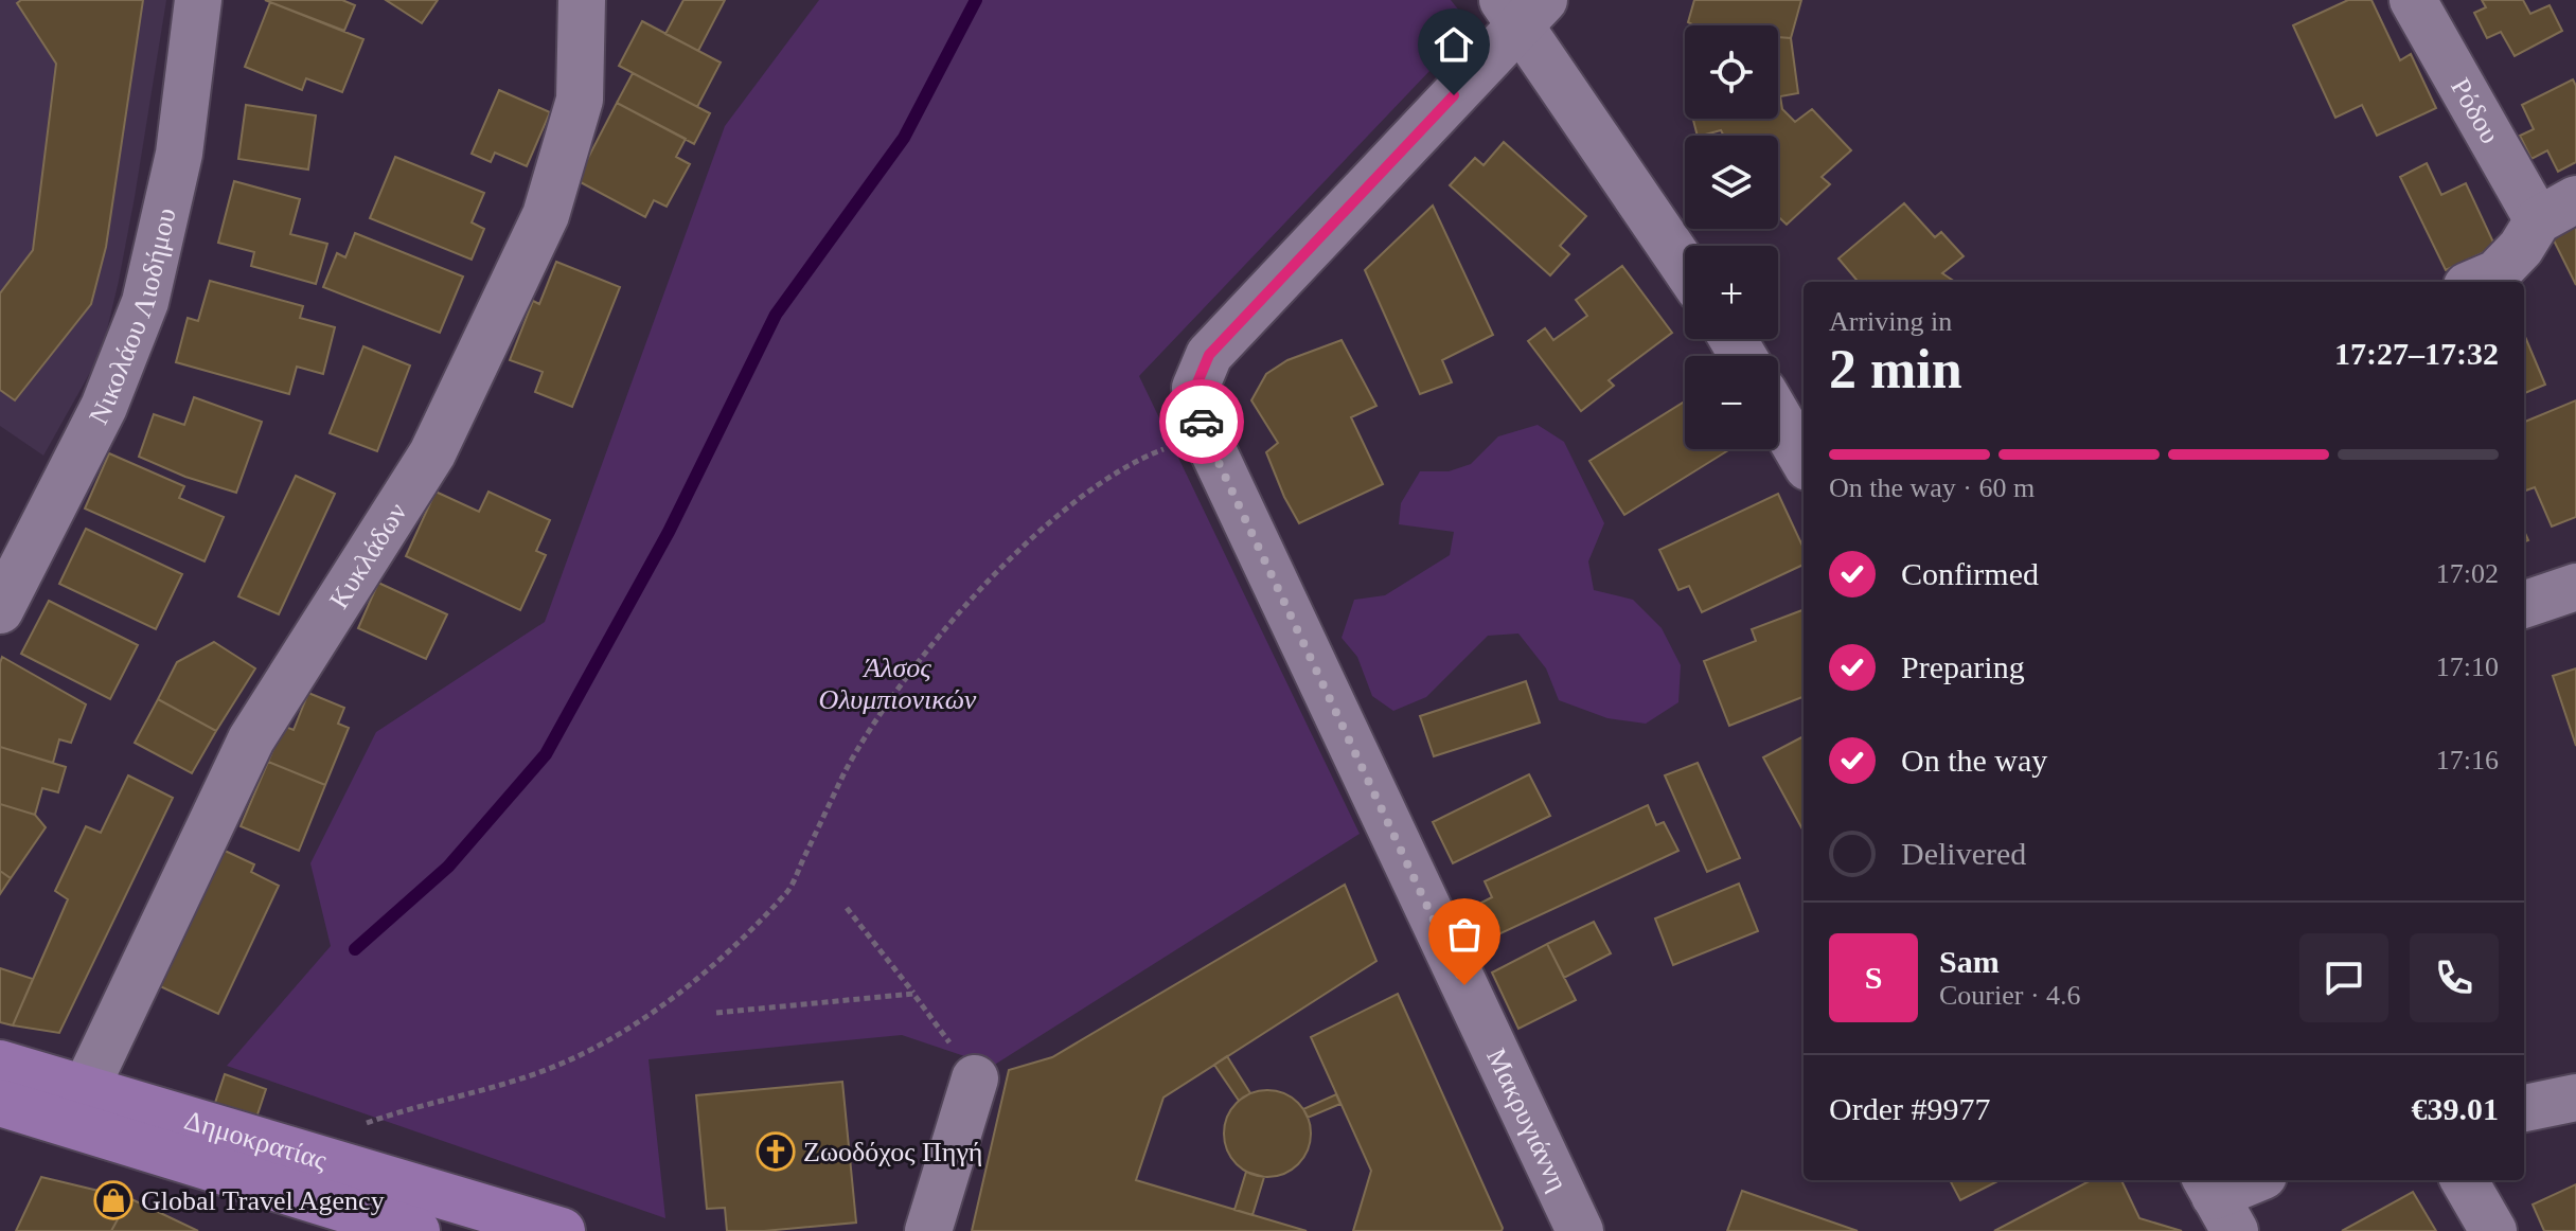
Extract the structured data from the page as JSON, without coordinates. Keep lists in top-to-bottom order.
{
  "streets": {
    "main road": ["Δημοκρατίας"],
    "street": [
      "Ρόδου",
      "Νικολάου Λιοδήμου",
      "Κυκλάδων",
      "Μακρυγιάννη"
    ]
  },
  "crossings": [
    ["Κυκλάδων", "Δημοκρατίας"]
  ],
  "parks": ["Άλσος Ολυμπιονικών"],
  "places": {
    "church": ["Ζωοδόχος Πηγή"],
    "shop": ["Global Travel Agency"]
  },
  "page": {
    "map_buttons": ["+", "−"],
    "heading": ["2 min", "Arriving in", "17:27–17:32"],
    "panel": [
      "Sam",
      "Courier · 4.6",
      "Order #9977",
      "€39.01"
    ],
    "bar": "On the way · 60 m",
    "list": [
      ["Confirmed", "17:02"],
      ["Preparing", "17:10"],
      ["On the way", "17:16"],
      "Delivered"
    ],
    "round": "S"
  }
}
